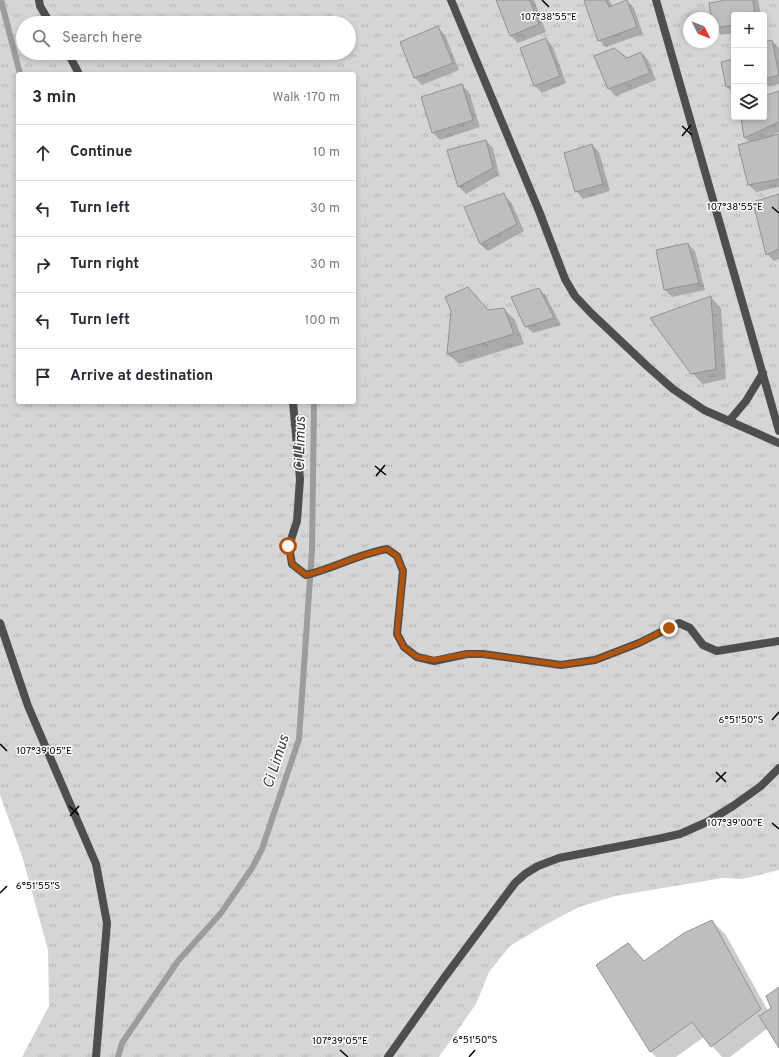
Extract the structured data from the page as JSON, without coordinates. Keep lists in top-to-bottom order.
{
  "water": ["Ci Limus"],
  "north": "bottom right",
  "page": {
    "map_buttons": ["+", "−"],
    "search": "Search here",
    "heading": ["3 min", "Walk · 170 m"],
    "list": [
      ["Continue", "10 m"],
      ["Turn left", "30 m"],
      ["Turn right", "30 m"],
      ["Turn left", "100 m"],
      "Arrive at destination"
    ]
  },
  "coordinates": [
    "107°38'55\"E",
    "6°51'50\"S",
    "107°39'05\"E",
    "107°39'00\"E",
    "6°51'55\"S"
  ]
}
